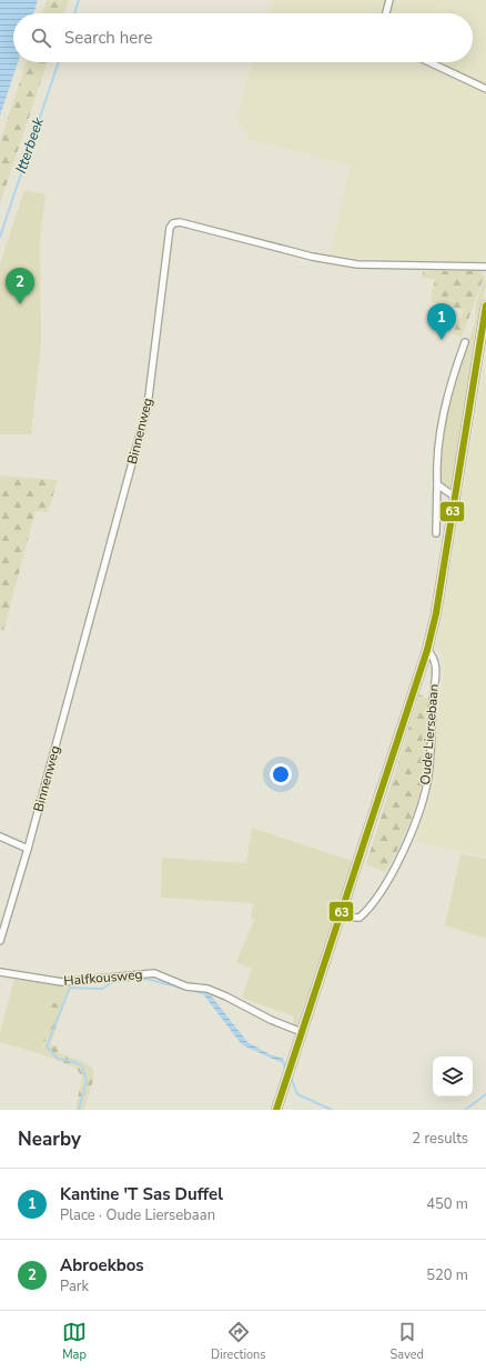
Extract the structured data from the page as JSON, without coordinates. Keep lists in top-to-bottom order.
{
  "streets": {
    "main road": ["Oude Liersebaan"],
    "street": ["Binnenweg", "Halfkousweg"]
  },
  "crossings": [
    ["Oude Liersebaan", "Halfkousweg"]
  ],
  "water": ["Itterbeek"],
  "lines": ["transit line 63"],
  "page": {
    "search": "Search here",
    "pins": ["2", "1"],
    "heading": ["Nearby", "2 results"],
    "list": [
      {
        "mark": "1",
        "name": "Kantine 'T Sas Duffel",
        "note": "Place · Oude Liersebaan",
        "value": "450 m"
      },
      {
        "mark": "2",
        "name": "Abroekbos",
        "note": "Park",
        "value": "520 m"
      }
    ],
    "nav": ["Map", "Directions", "Saved"]
  }
}
